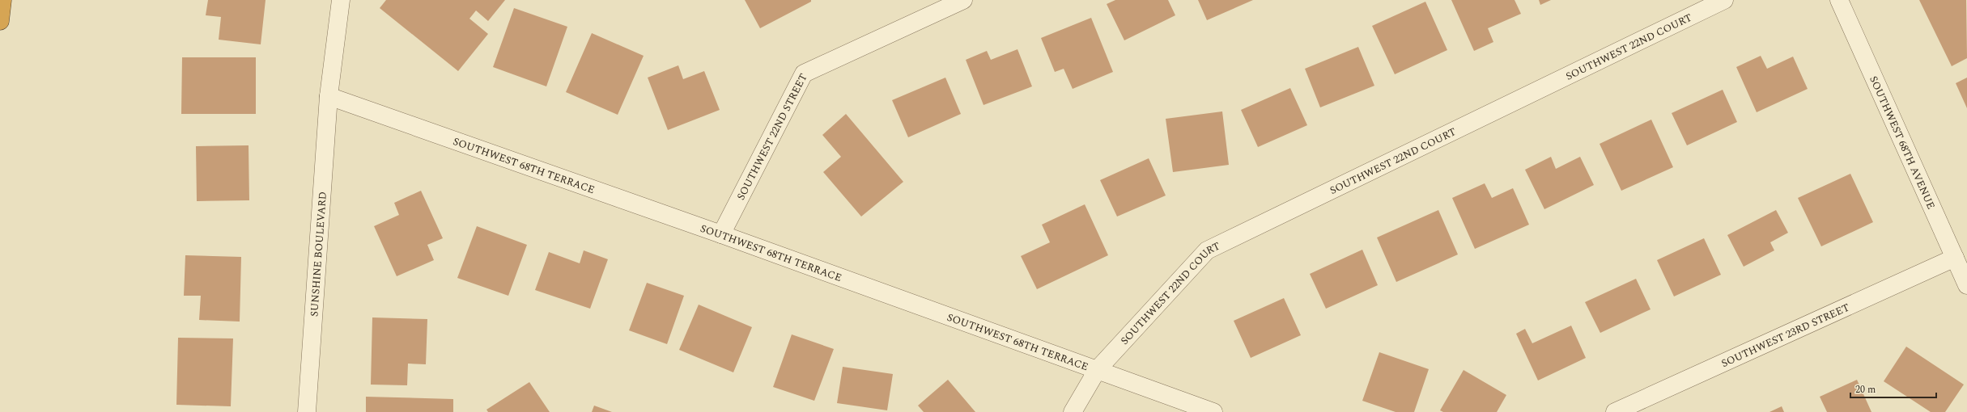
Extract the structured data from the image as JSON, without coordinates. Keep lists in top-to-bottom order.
{
  "streets": {
    "street": [
      "SOUTHWEST 22ND COURT",
      "SOUTHWEST 22ND STREET",
      "SOUTHWEST 68TH AVENUE",
      "SOUTHWEST 68TH TERRACE",
      "SUNSHINE BOULEVARD",
      "SOUTHWEST 23RD STREET"
    ]
  },
  "crossings": [
    ["SOUTHWEST 22ND COURT", "SOUTHWEST 68TH TERRACE"],
    ["SOUTHWEST 22ND STREET", "SOUTHWEST 68TH TERRACE"],
    ["SOUTHWEST 68TH AVENUE", "SOUTHWEST 23RD STREET"],
    ["SOUTHWEST 68TH TERRACE", "SUNSHINE BOULEVARD"]
  ],
  "scale_bar": "20 m"
}
